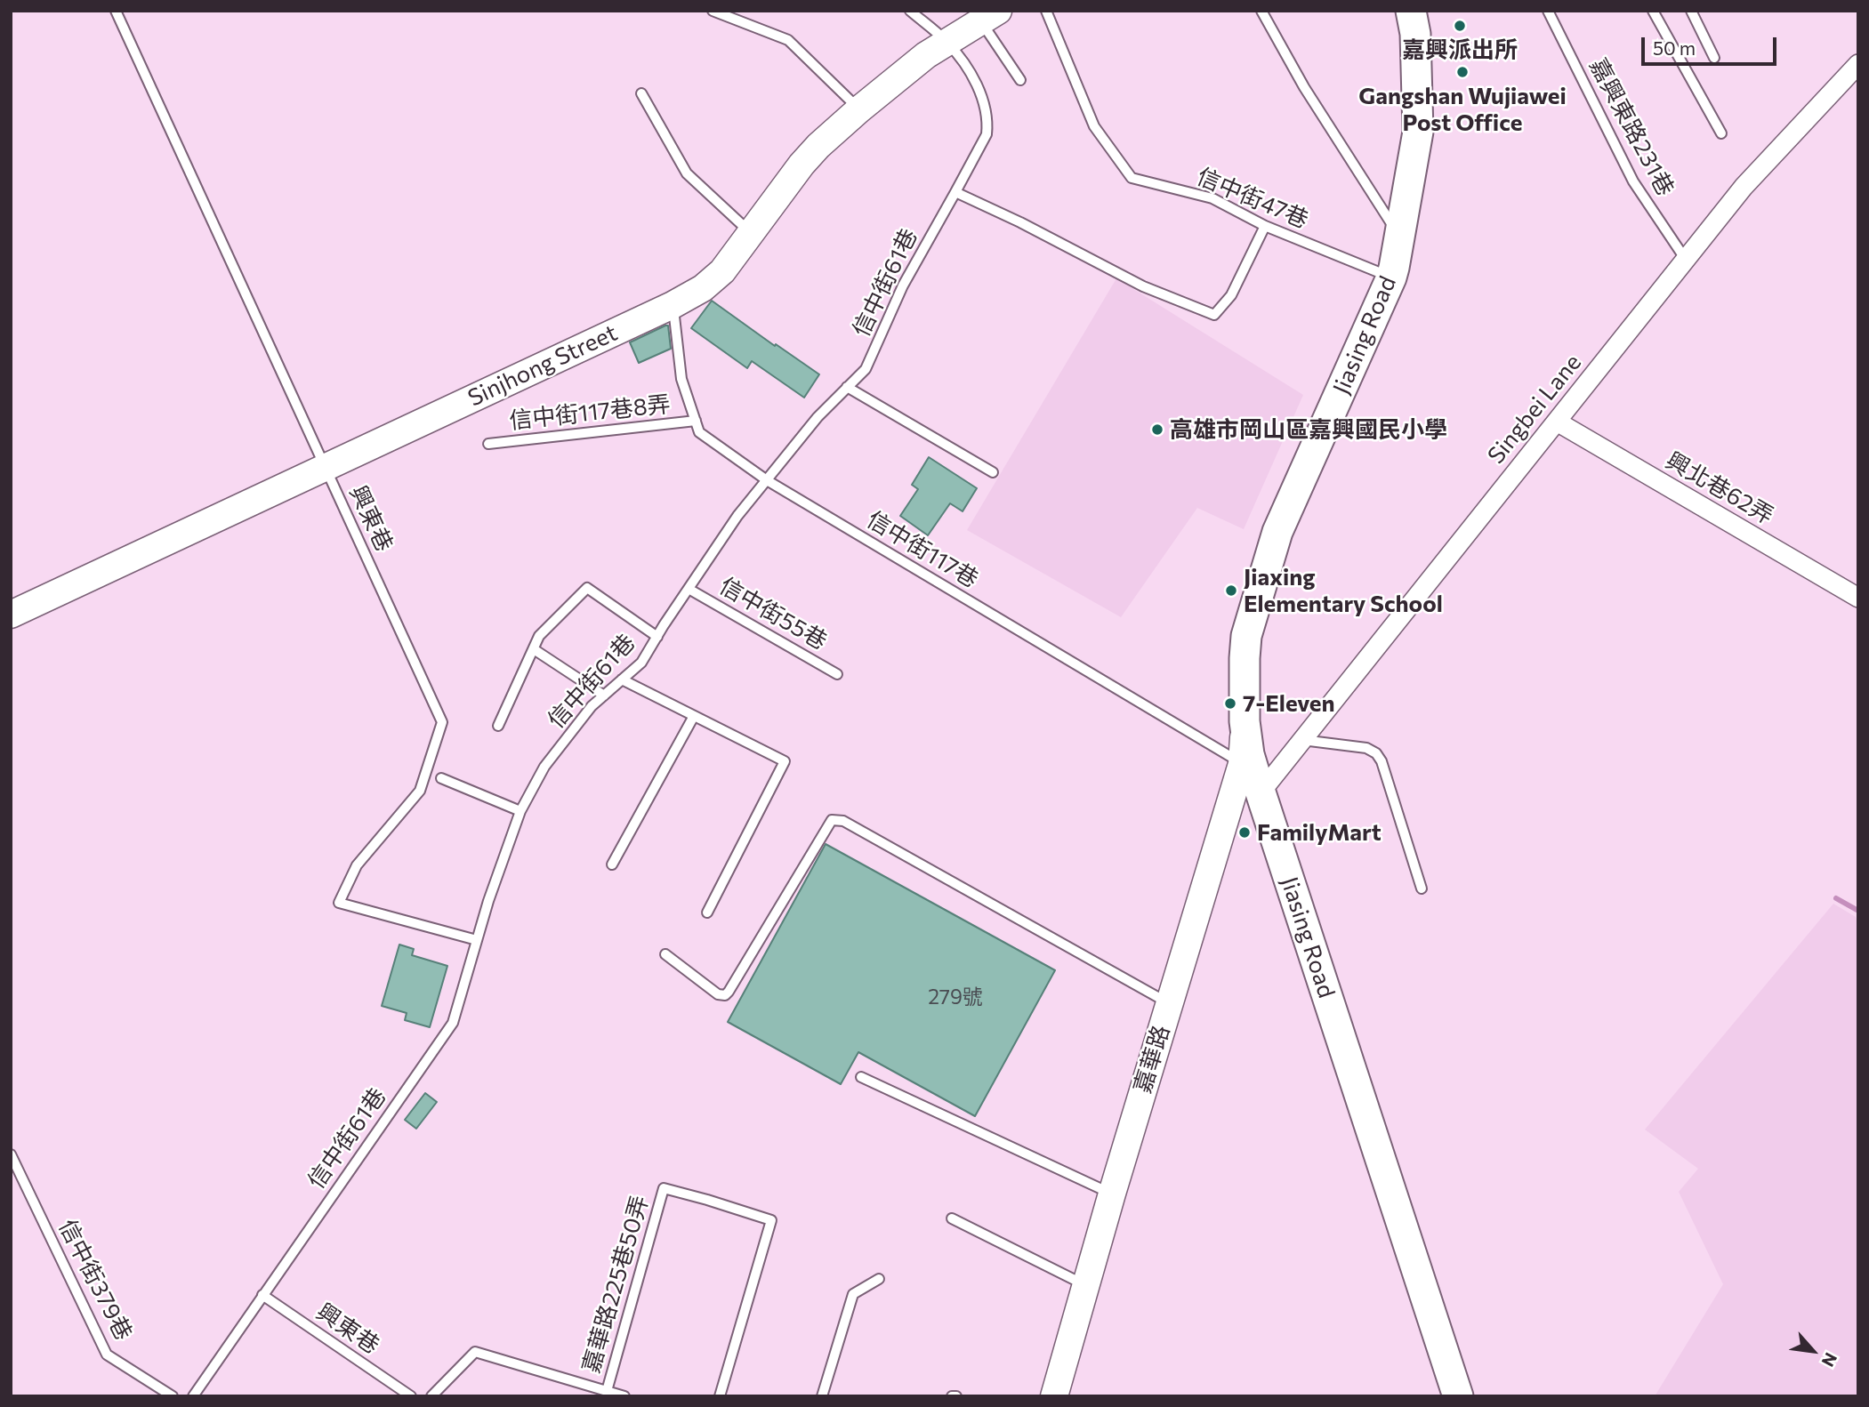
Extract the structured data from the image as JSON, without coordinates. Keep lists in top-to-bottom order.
{
  "streets": {
    "main road": ["Jiasing Road"],
    "street": [
      "Sinjhong Street",
      "Singbei Lane",
      "興北巷62弄",
      "嘉華路"
    ],
    "lane": [
      "嘉興東路231巷",
      "信中街47巷",
      "信中街61巷",
      "信中街117巷8弄",
      "興東巷",
      "信中街117巷",
      "信中街55巷",
      "信中街379巷",
      "嘉華路225巷50弄"
    ]
  },
  "crossings": [
    ["嘉興東路231巷", "Singbei Lane"],
    ["信中街47巷", "Jiasing Road"],
    ["信中街61巷", "Sinjhong Street"],
    ["信中街61巷", "興東巷"],
    ["信中街61巷", "信中街117巷"],
    ["信中街61巷", "信中街55巷"],
    ["Jiasing Road", "Singbei Lane"],
    ["Jiasing Road", "嘉華路"],
    ["Sinjhong Street", "興東巷"],
    ["Sinjhong Street", "信中街117巷"],
    ["Singbei Lane", "興北巷62弄"],
    ["信中街117巷8弄", "信中街117巷"],
    ["信中街117巷", "嘉華路"]
  ],
  "places": [
    "嘉興派出所",
    "Gangshan Wujiawei Post Office",
    "高雄市岡山區嘉興國民小學",
    "Jiaxing Elementary School",
    "7-Eleven",
    "FamilyMart"
  ],
  "house_numbers": ["279號"],
  "scale_bar": "50 m",
  "north": "bottom right"
}
